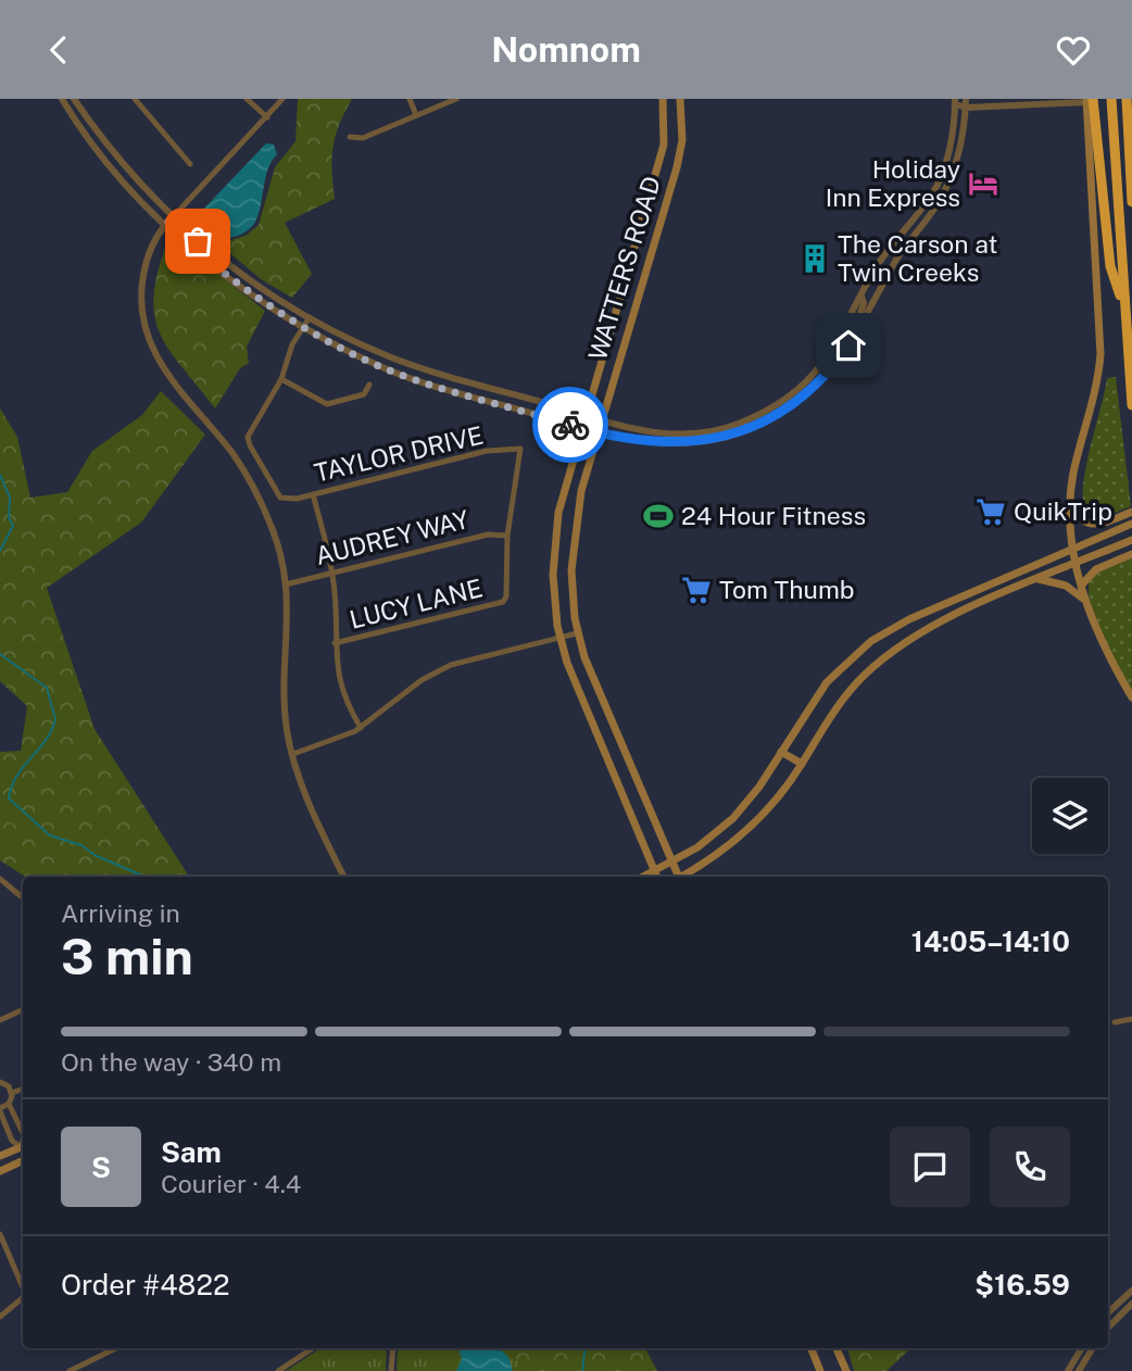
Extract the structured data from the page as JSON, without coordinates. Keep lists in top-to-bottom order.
{
  "streets": {
    "main road": ["WATTERS ROAD"],
    "street": ["TAYLOR DRIVE", "AUDREY WAY", "LUCY LANE"]
  },
  "crossings": [
    ["TAYLOR DRIVE", "AUDREY WAY"],
    ["TAYLOR DRIVE", "LUCY LANE"],
    ["AUDREY WAY", "LUCY LANE"]
  ],
  "places": {
    "hotel": ["Holiday Inn Express"],
    "building": ["The Carson at Twin Creeks"],
    "supermarket": ["QuikTrip", "Tom Thumb"],
    "sports": ["24 Hour Fitness"]
  },
  "page": {
    "header": "Nomnom",
    "heading": ["3 min", "Arriving in", "14:05–14:10"],
    "panel": [
      "Sam",
      "Courier · 4.4",
      "Order #4822",
      "$16.59"
    ],
    "bar": "On the way · 340 m",
    "round": "S"
  }
}
